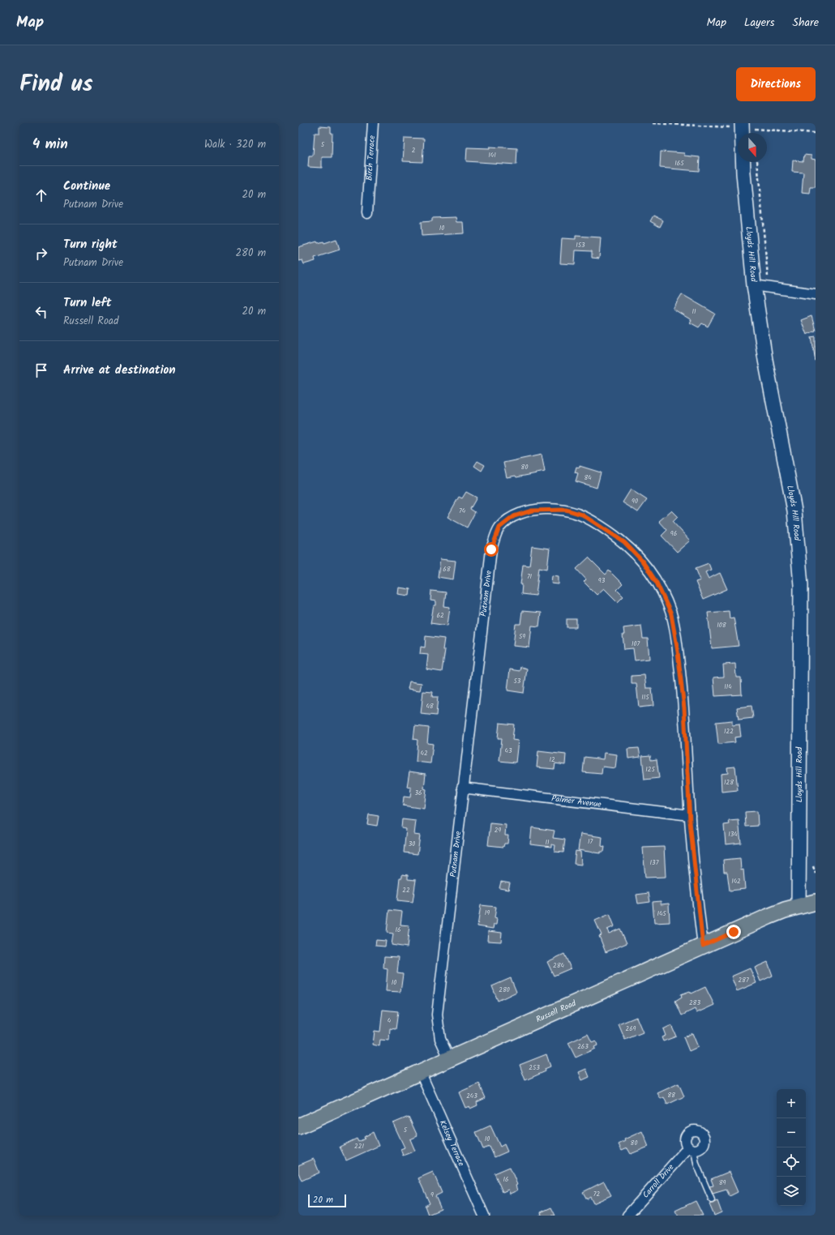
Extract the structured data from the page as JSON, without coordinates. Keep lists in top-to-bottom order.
{
  "streets": {
    "main road": ["Lloyds Hill Road", "Russell Road"],
    "street": [
      "Birch Terrace",
      "Putnam Drive",
      "Palmer Avenue",
      "Kelsey Terrace",
      "Carroll Drive"
    ]
  },
  "crossings": [
    ["Lloyds Hill Road", "Russell Road"],
    ["Putnam Drive", "Palmer Avenue"],
    ["Putnam Drive", "Russell Road"],
    ["Russell Road", "Kelsey Terrace"]
  ],
  "house_numbers": [
    "5",
    "2",
    "141",
    "165",
    "10",
    "153",
    "11",
    "80",
    "84",
    "90",
    "74",
    "96",
    "68",
    "71",
    "93",
    "62",
    "108",
    "59",
    "107",
    "53",
    "114",
    "115",
    "48",
    "122",
    "43",
    "42",
    "12",
    "125",
    "128",
    "36",
    "29",
    "134",
    "17",
    "11",
    "30",
    "137",
    "142",
    "22",
    "19",
    "145",
    "16",
    "284",
    "287",
    "10",
    "280",
    "283",
    "4",
    "269",
    "263",
    "253",
    "88",
    "243",
    "5",
    "10",
    "80",
    "221",
    "16",
    "89",
    "72",
    "9"
  ],
  "scale_bar": "20 m",
  "north": "bottom",
  "page": {
    "header": "Map",
    "nav": ["Map", "Layers", "Share"],
    "title": "Find us",
    "buttons": "Directions",
    "heading": ["4 min", "Walk · 320 m"],
    "list": [
      ["Continue", "Putnam Drive", "20 m"],
      ["Turn right", "Putnam Drive", "280 m"],
      ["Turn left", "Russell Road", "20 m"],
      "Arrive at destination"
    ],
    "map_buttons": ["+", "−"],
    "scale": "20 m"
  }
}
